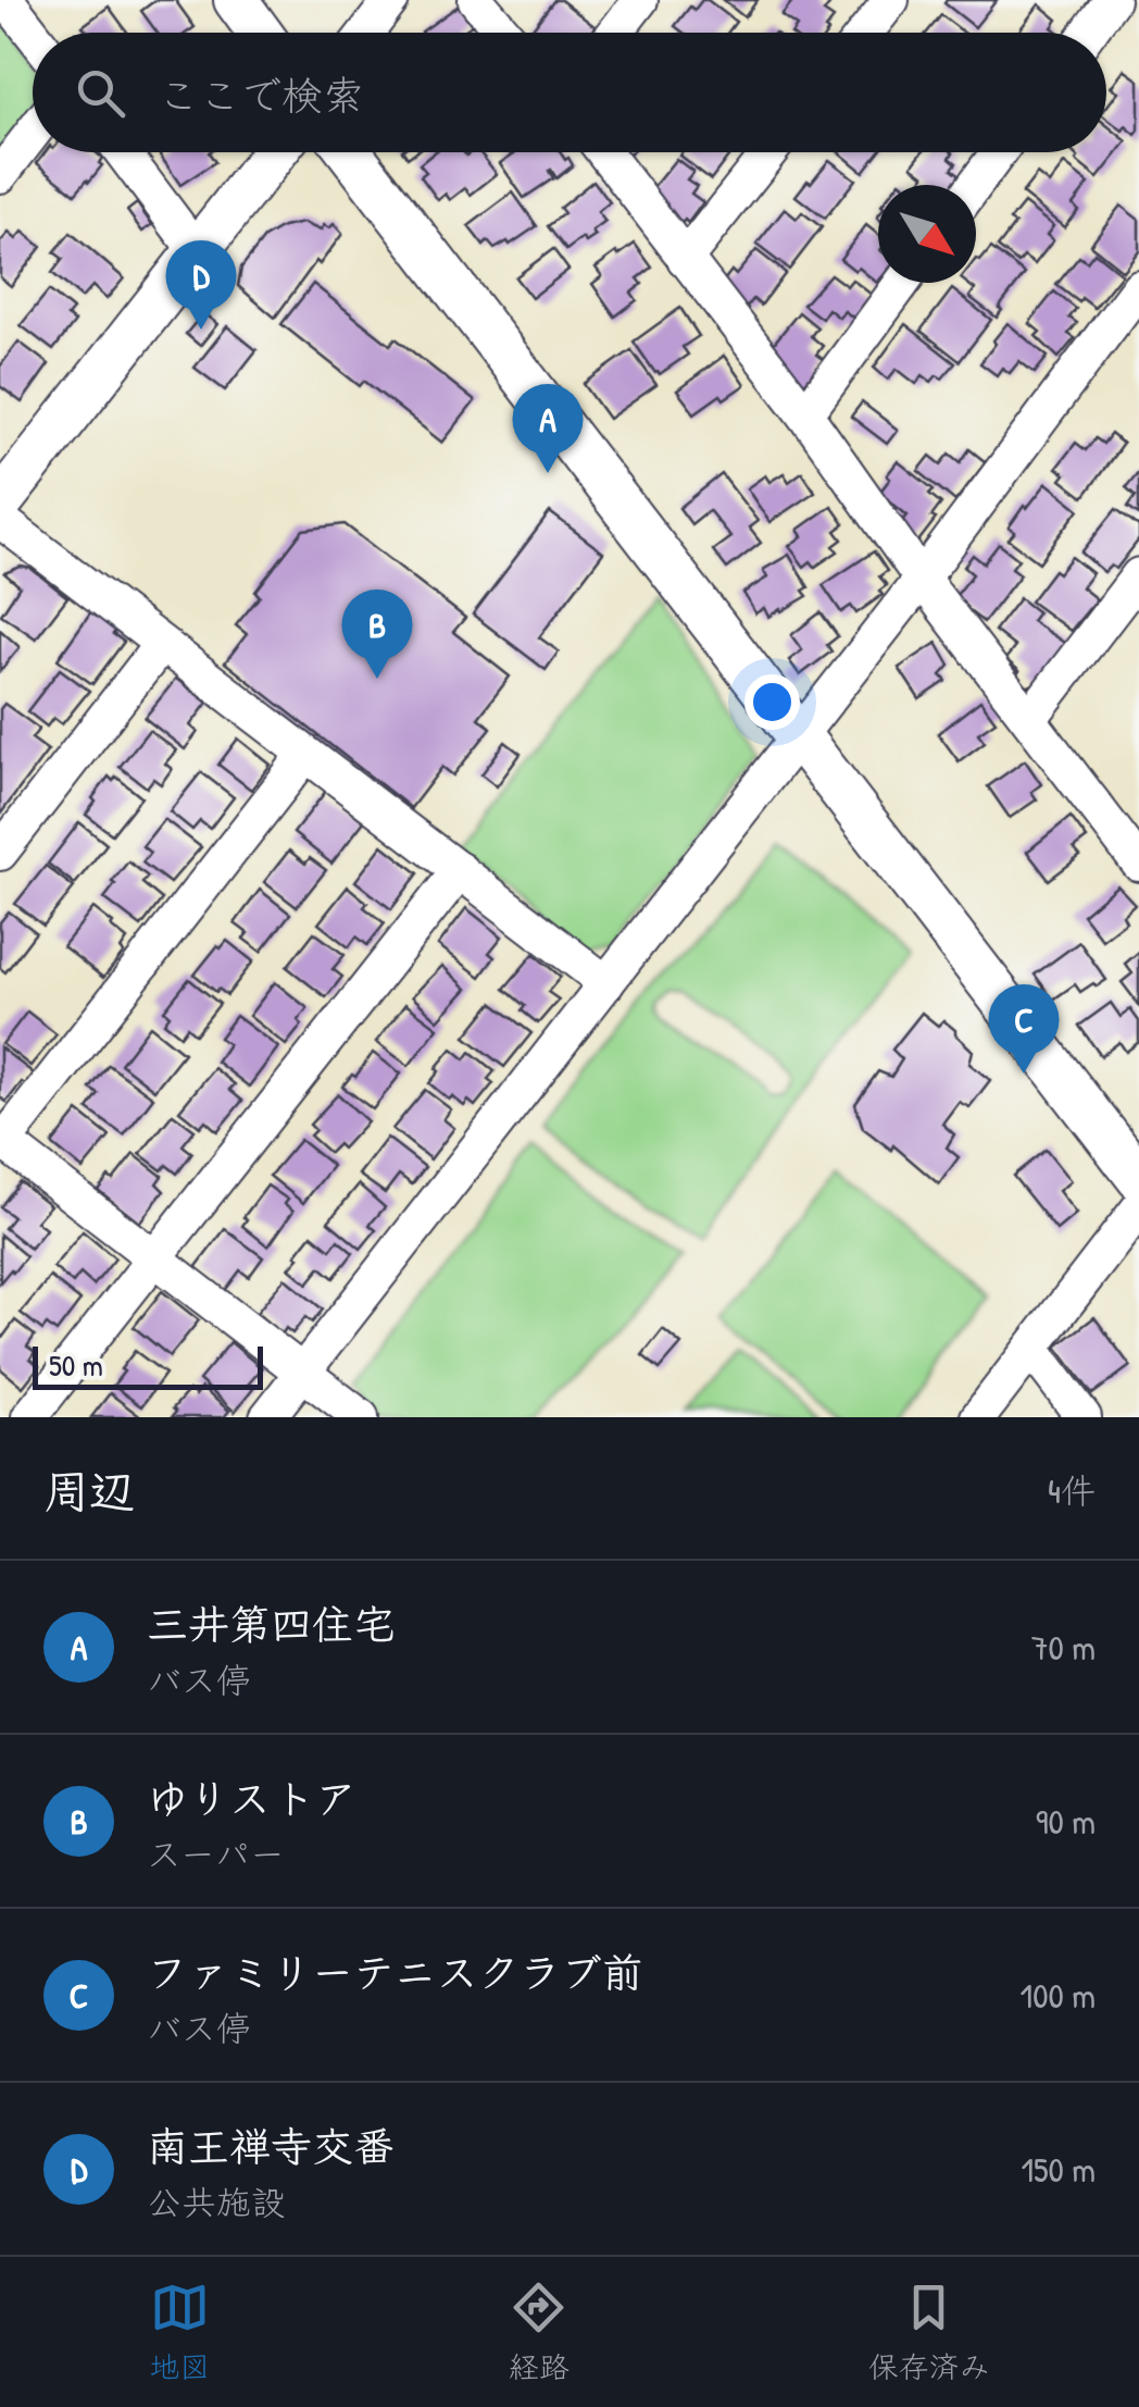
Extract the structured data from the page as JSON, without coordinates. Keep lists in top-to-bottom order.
{
  "scale_bar": "50 m",
  "north": "bottom right",
  "page": {
    "search": "ここで検索",
    "pins": [
      "D",
      "A",
      "B",
      "C"
    ],
    "scale": "50 m",
    "heading": ["周辺", "4件"],
    "list": [
      {
        "mark": "A",
        "name": "三井第四住宅",
        "note": "バス停",
        "value": "70 m"
      },
      {
        "mark": "B",
        "name": "ゆりストア",
        "note": "スーパー",
        "value": "90 m"
      },
      {
        "mark": "C",
        "name": "ファミリーテニスクラブ前",
        "note": "バス停",
        "value": "100 m"
      },
      {
        "mark": "D",
        "name": "南王禅寺交番",
        "note": "公共施設",
        "value": "150 m"
      }
    ],
    "nav": ["地図", "経路", "保存済み"]
  }
}
